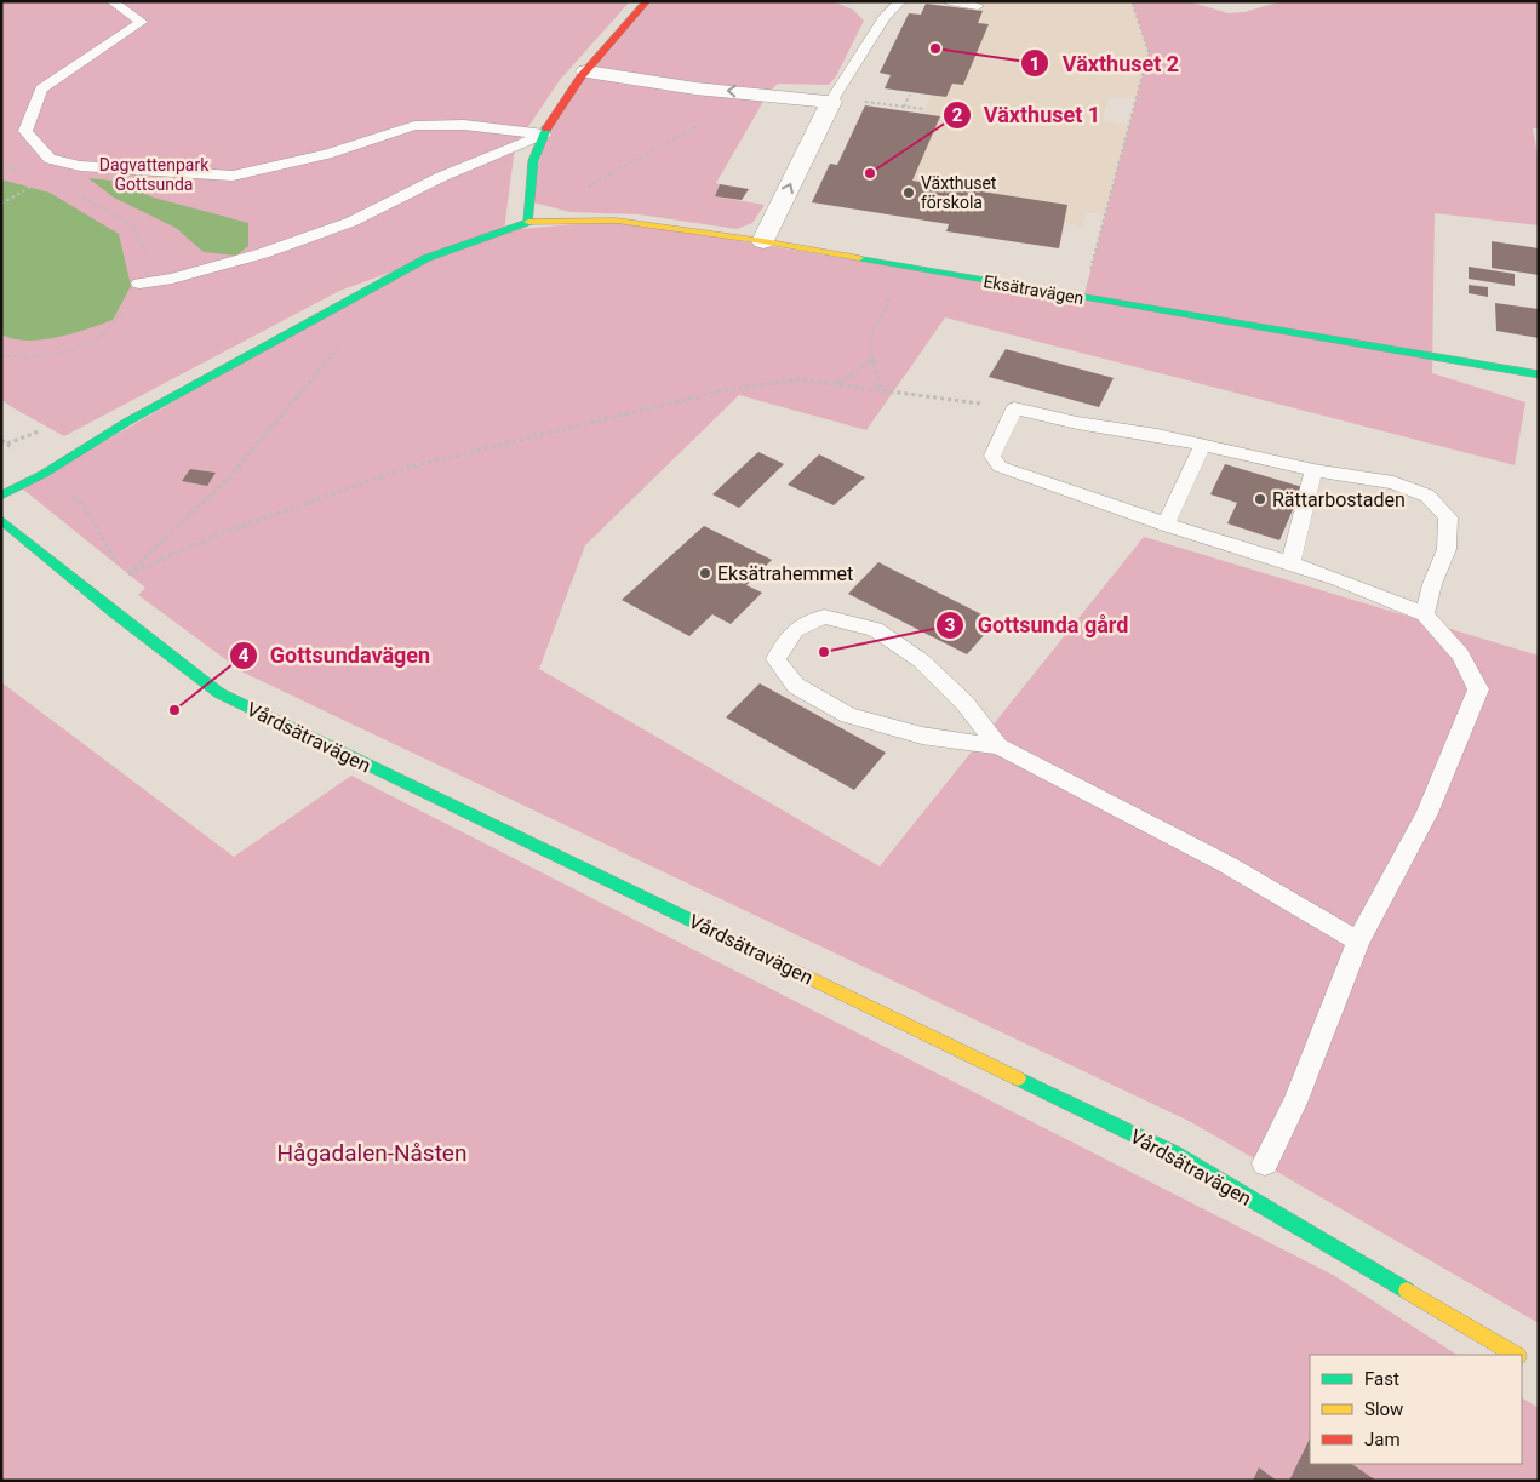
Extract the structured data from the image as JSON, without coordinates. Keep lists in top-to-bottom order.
{
  "streets": {
    "street": ["Eksätravägen", "Vårdsätravägen"]
  },
  "parks": ["Dagvattenpark Gottsunda", "Hågadalen-Nåsten"],
  "places": [
    "Växthuset 2",
    "Växthuset 1",
    "Växthuset förskola",
    "Rättarbostaden",
    "Eksätrahemmet",
    "Gottsunda gård",
    "Gottsundavägen"
  ],
  "legend": ["Fast", "Slow", "Jam"]
}
